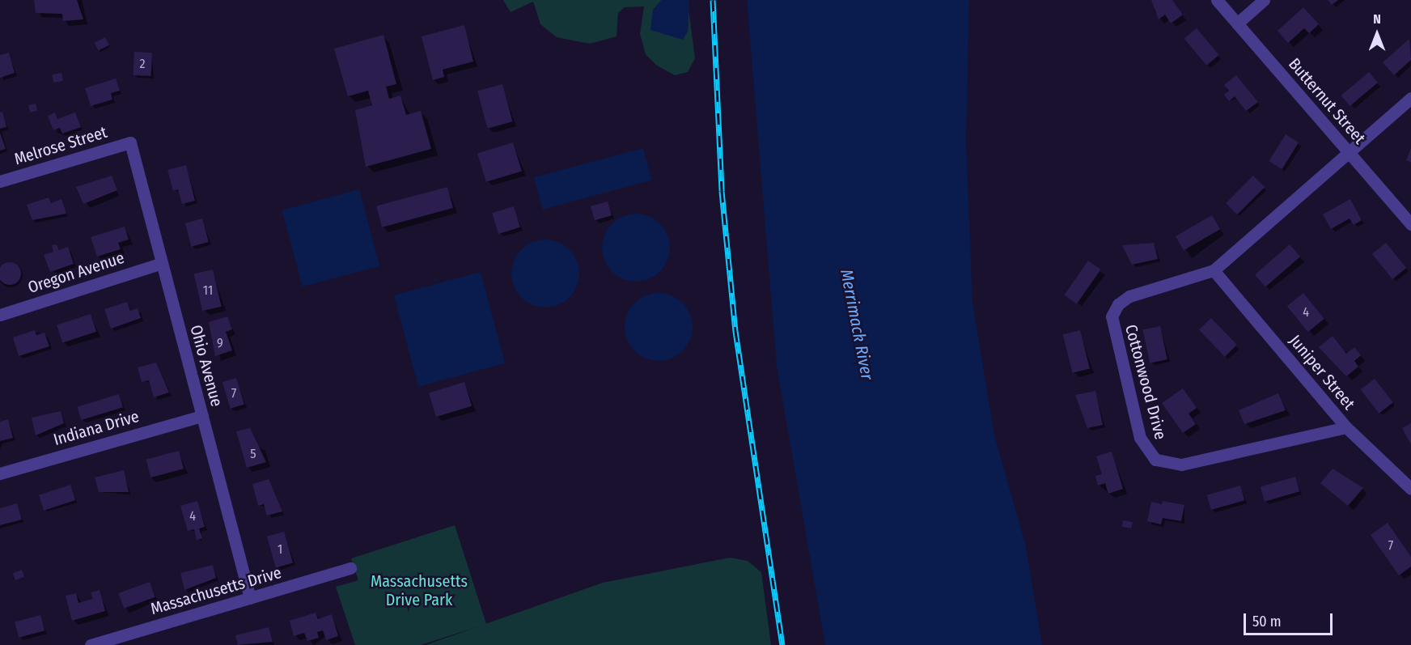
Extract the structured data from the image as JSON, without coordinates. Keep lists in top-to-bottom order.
{
  "streets": {
    "street": [
      "Butternut Street",
      "Melrose Street",
      "Oregon Avenue",
      "Ohio Avenue",
      "Juniper Street",
      "Cottonwood Drive",
      "Indiana Drive",
      "Massachusetts Drive"
    ]
  },
  "crossings": [
    ["Butternut Street", "Cottonwood Drive"],
    ["Melrose Street", "Ohio Avenue"],
    ["Oregon Avenue", "Ohio Avenue"],
    ["Ohio Avenue", "Indiana Drive"],
    ["Ohio Avenue", "Massachusetts Drive"],
    ["Juniper Street", "Cottonwood Drive"]
  ],
  "water": ["Merrimack River"],
  "parks": ["Massachusetts Drive Park"],
  "house_numbers": [
    "2",
    "11",
    "4",
    "9",
    "7",
    "5",
    "4",
    "7",
    "1"
  ],
  "scale_bar": "50 m",
  "north": "top"
}
